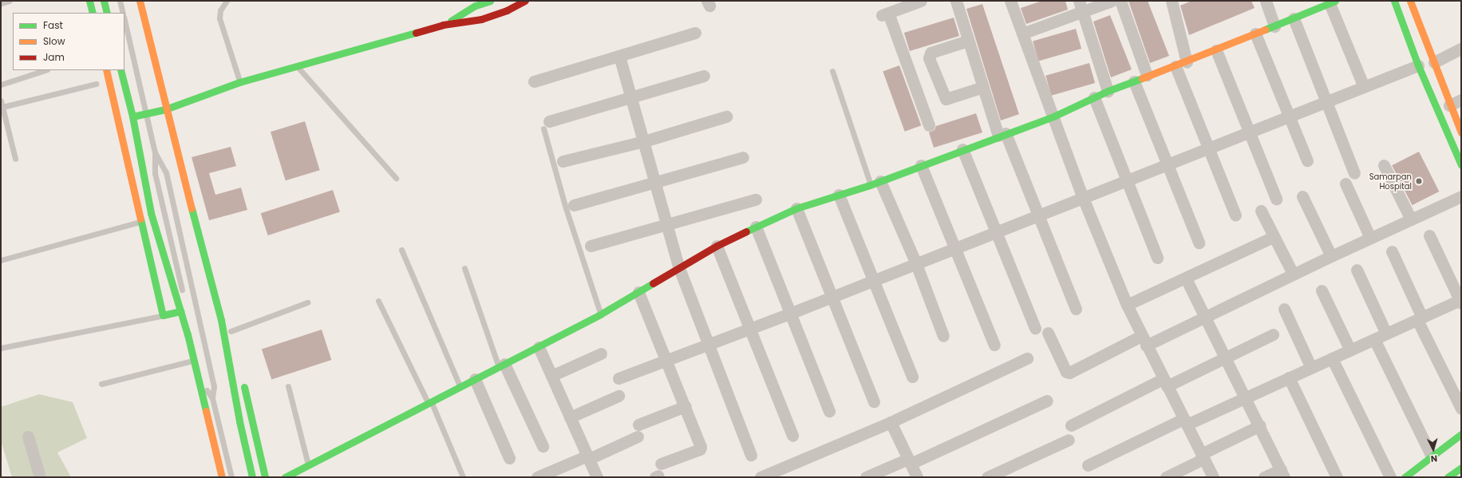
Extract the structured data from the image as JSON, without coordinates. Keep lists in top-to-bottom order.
{
  "places": ["Samarpan Hospital"],
  "legend": ["Fast", "Slow", "Jam"],
  "north": "bottom"
}
